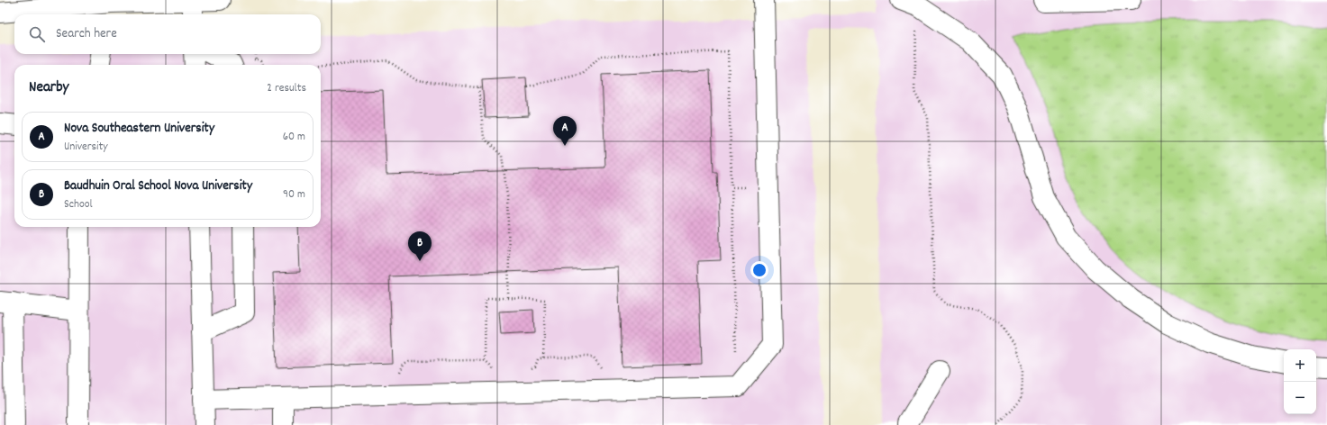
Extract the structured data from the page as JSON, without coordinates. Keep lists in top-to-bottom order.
{
  "page": {
    "search": "Search here",
    "heading": ["Nearby", "2 results"],
    "list": [
      {
        "mark": "A",
        "name": "Nova Southeastern University",
        "note": "University",
        "value": "60 m"
      },
      {
        "mark": "B",
        "name": "Baudhuin Oral School Nova University",
        "note": "School",
        "value": "90 m"
      }
    ],
    "pins": ["A", "B"],
    "map_buttons": ["+", "−"]
  }
}
